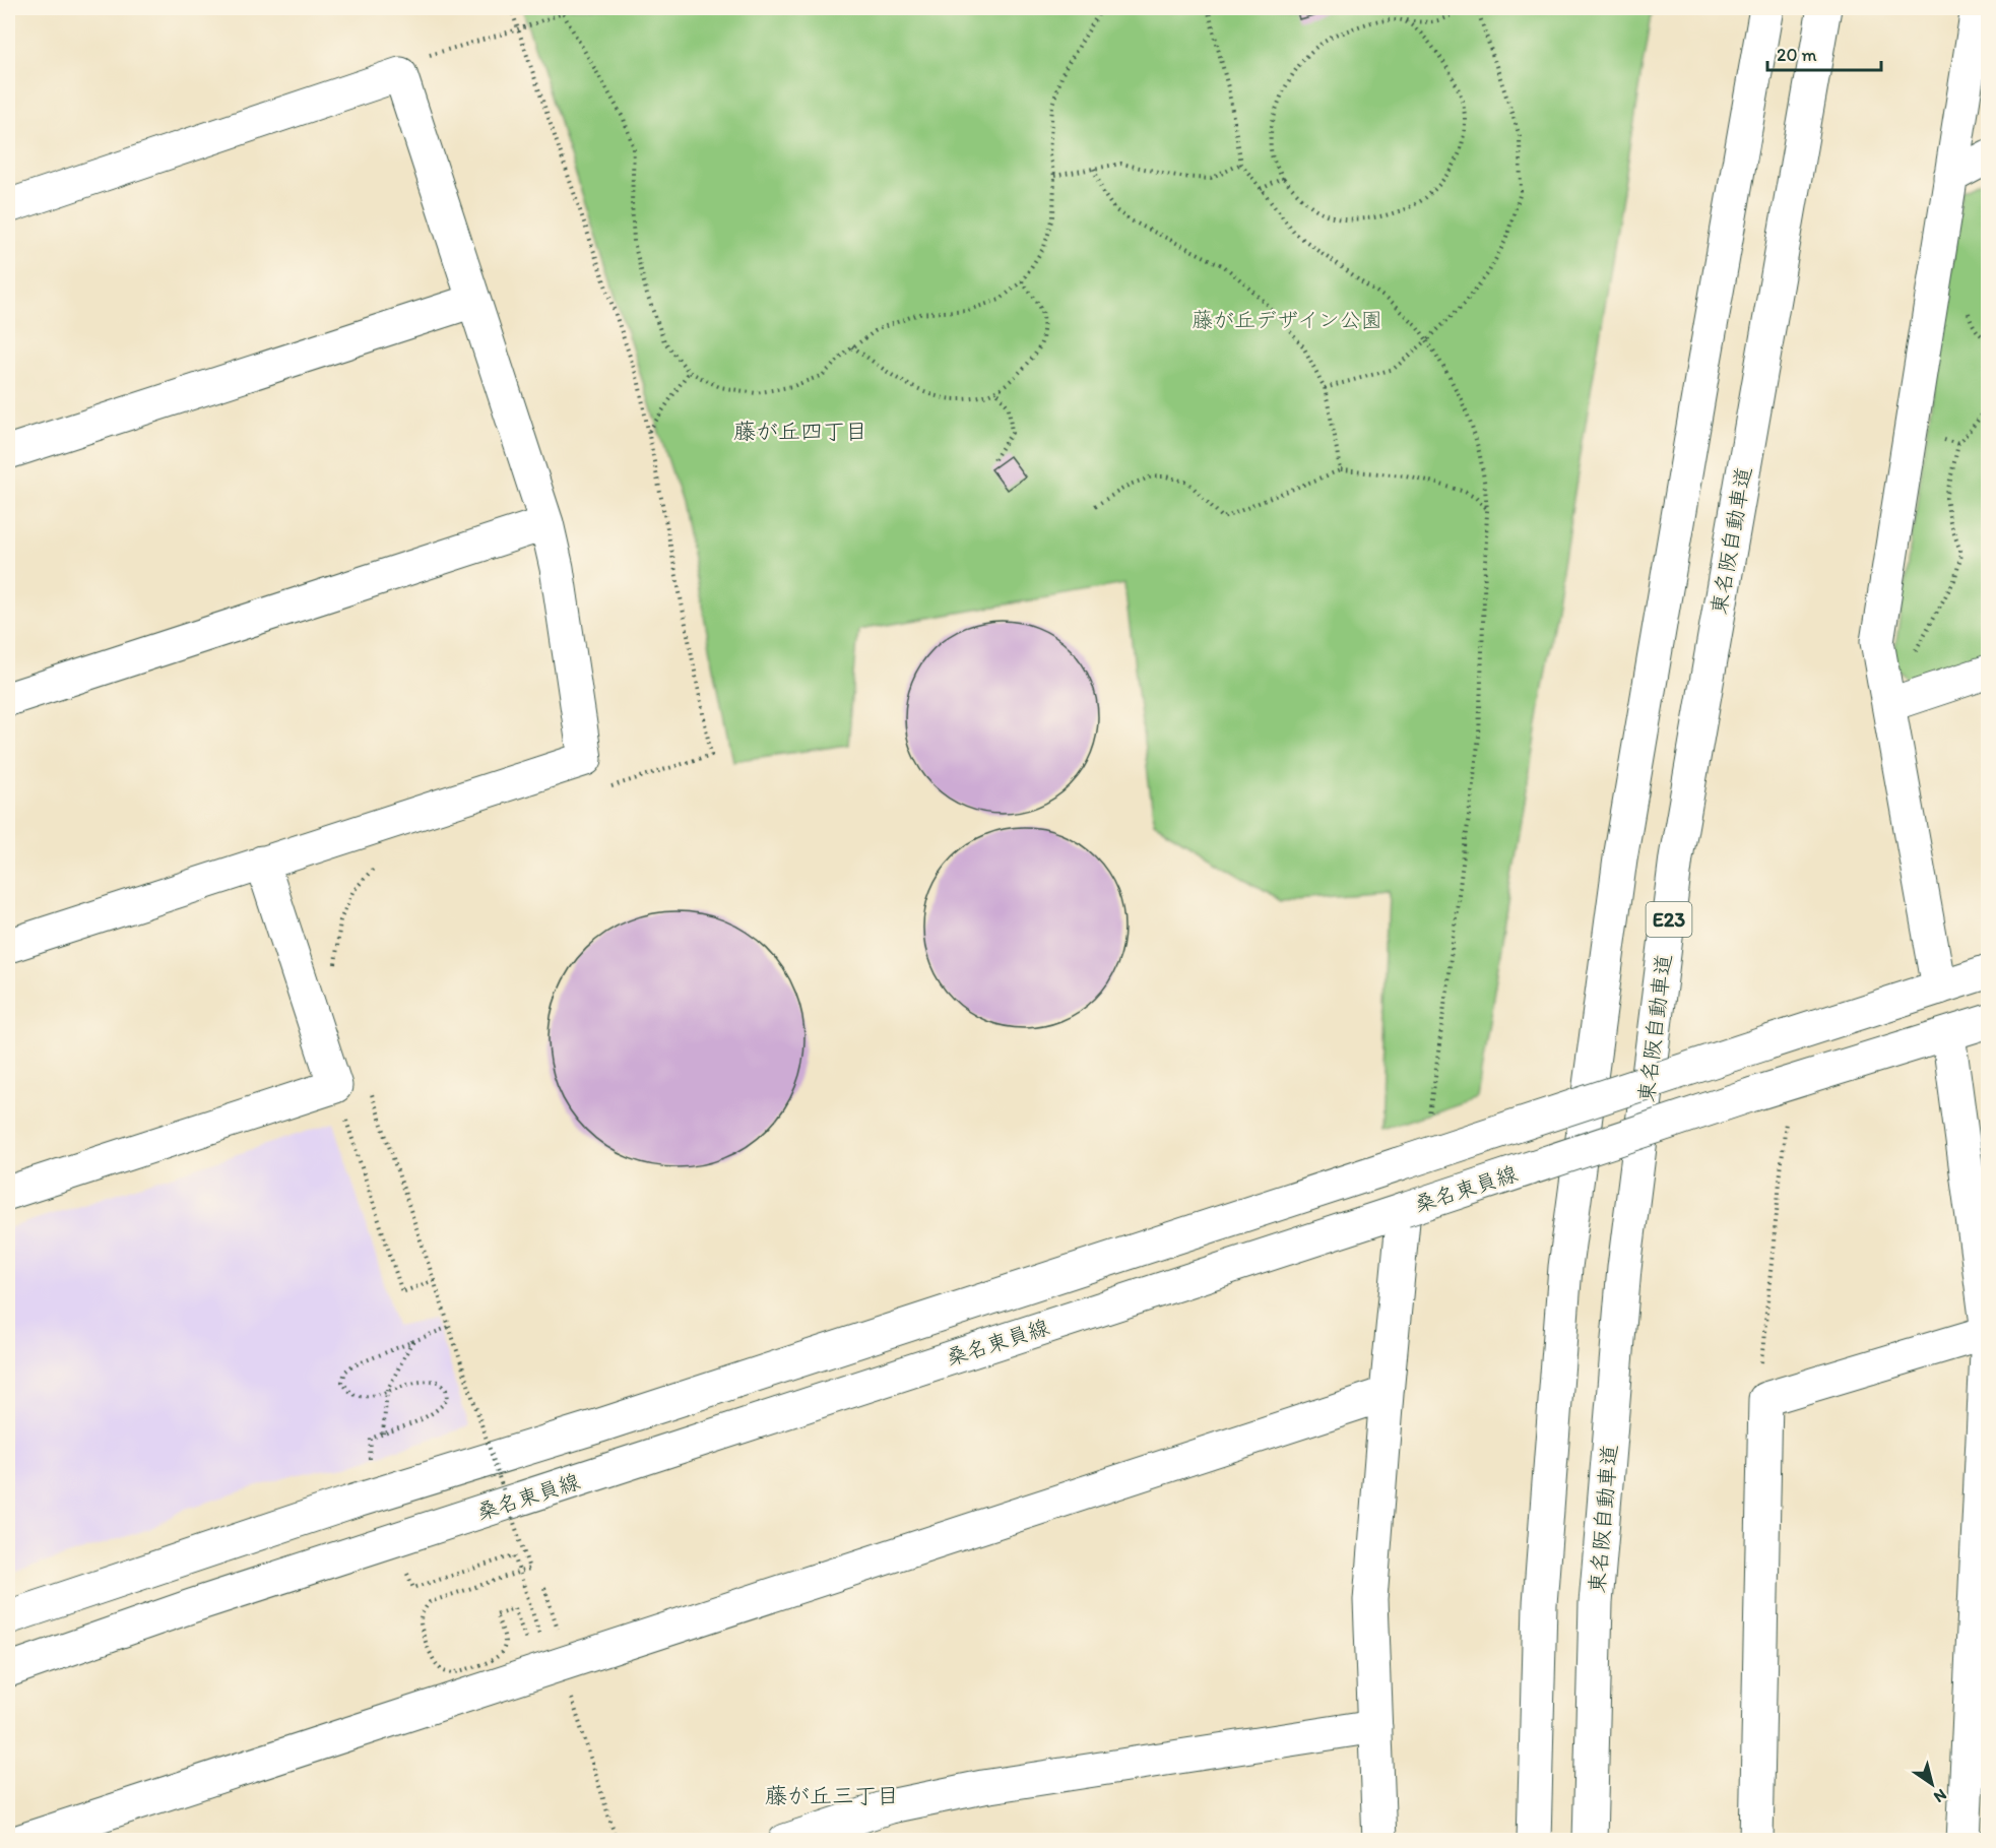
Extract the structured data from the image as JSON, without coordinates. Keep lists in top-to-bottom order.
{
  "streets": {
    "main road": ["東名阪自動車道", "E23", "桑名東員線"]
  },
  "districts": ["藤が丘四丁目", "藤が丘三丁目"],
  "parks": ["藤が丘デザイン公園"],
  "scale_bar": "20 m",
  "north": "bottom right"
}
